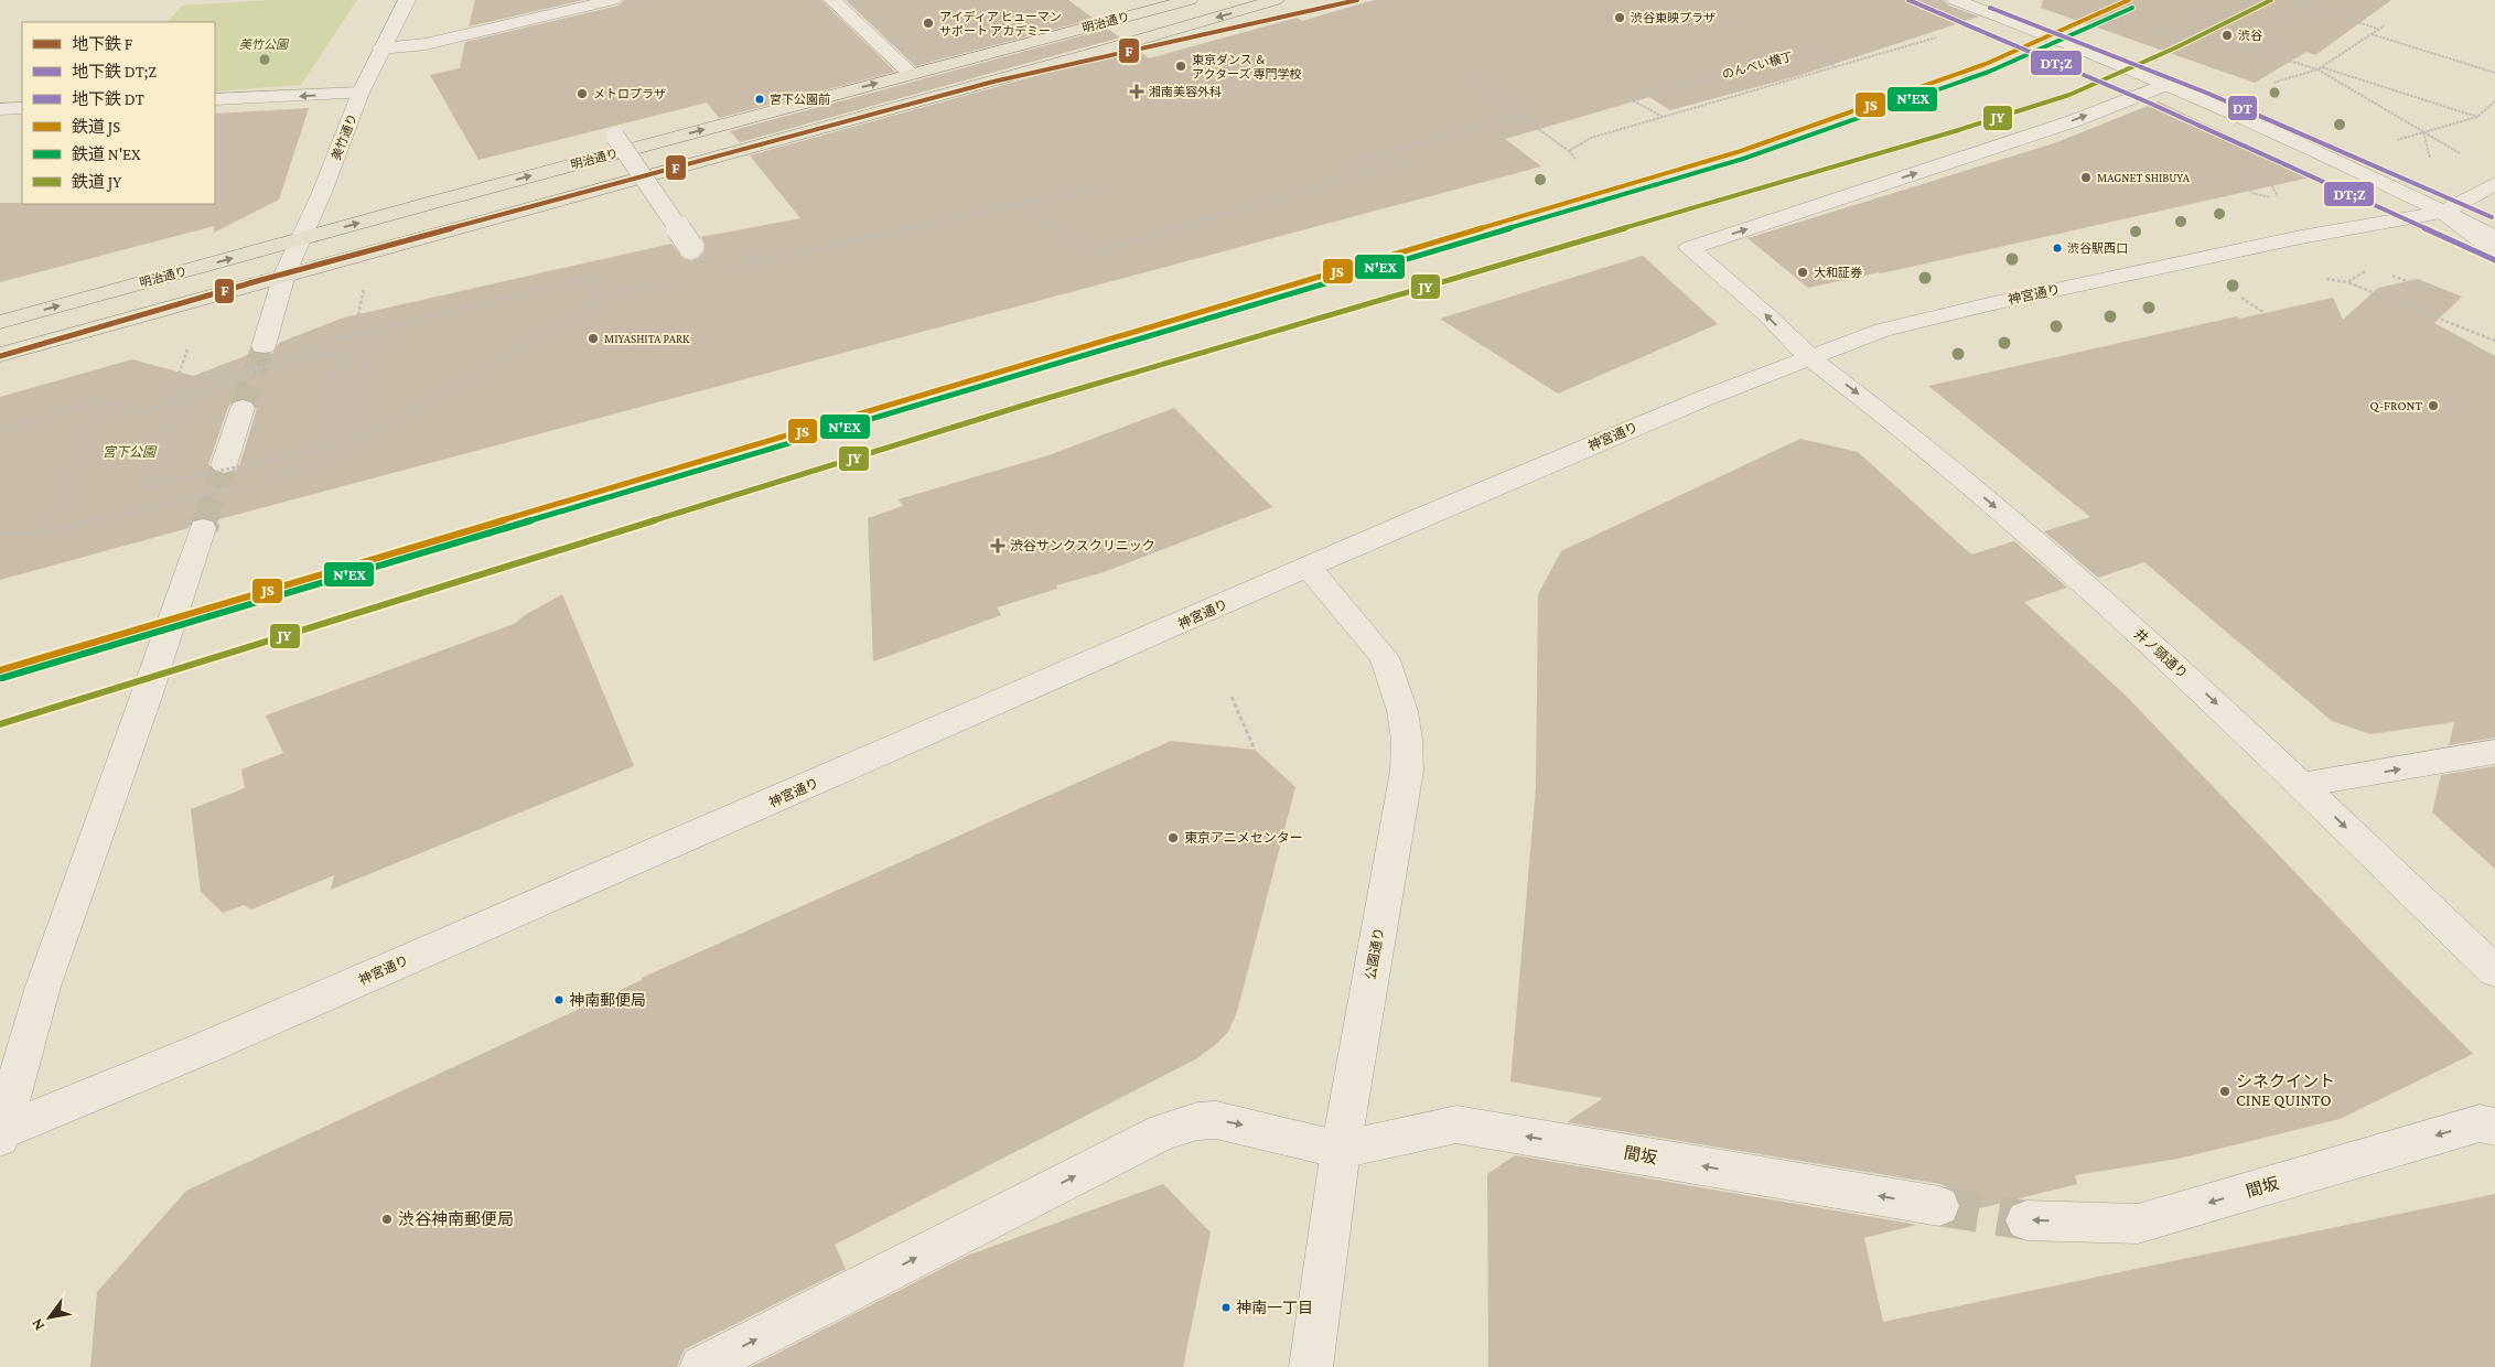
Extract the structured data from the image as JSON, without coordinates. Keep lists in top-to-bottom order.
{
  "streets": {
    "main road": ["明治通り"],
    "street": [
      "美竹通り",
      "神宮通り",
      "井ノ頭通り",
      "公園通り",
      "間坂"
    ],
    "path": ["のんべい横丁"]
  },
  "crossings": [
    ["明治通り", "美竹通り"],
    ["神宮通り", "井ノ頭通り"],
    ["神宮通り", "公園通り"],
    ["公園通り", "間坂"]
  ],
  "one_way": ["間坂"],
  "parks": ["美竹公園", "宮下公園"],
  "places": {
    "other": [
      "渋谷東映プラザ",
      "アイディア ヒューマン サポート アカデミー",
      "渋谷",
      "東京ダンス ＆ アクターズ 専門学校",
      "メトロプラザ",
      "宮下公園前",
      "MAGNET SHIBUYA",
      "渋谷駅西口",
      "大和証券",
      "MIYASHITA PARK",
      "Q-FRONT",
      "東京アニメセンター",
      "神南郵便局",
      "シネクイント CINE QUINTO",
      "渋谷神南郵便局",
      "神南一丁目"
    ],
    "health": ["湘南美容外科", "渋谷サンクスクリニック"]
  },
  "lines": [
    "metro line F",
    "metro line DT;Z",
    "rail line JS",
    "rail line JY",
    "metro line DT",
    "rail line N'EX"
  ],
  "legend": [
    "地下鉄 F",
    "地下鉄 DT;Z",
    "地下鉄 DT",
    "鉄道 JS",
    "鉄道 N'EX",
    "鉄道 JY"
  ],
  "north": "bottom left"
}
